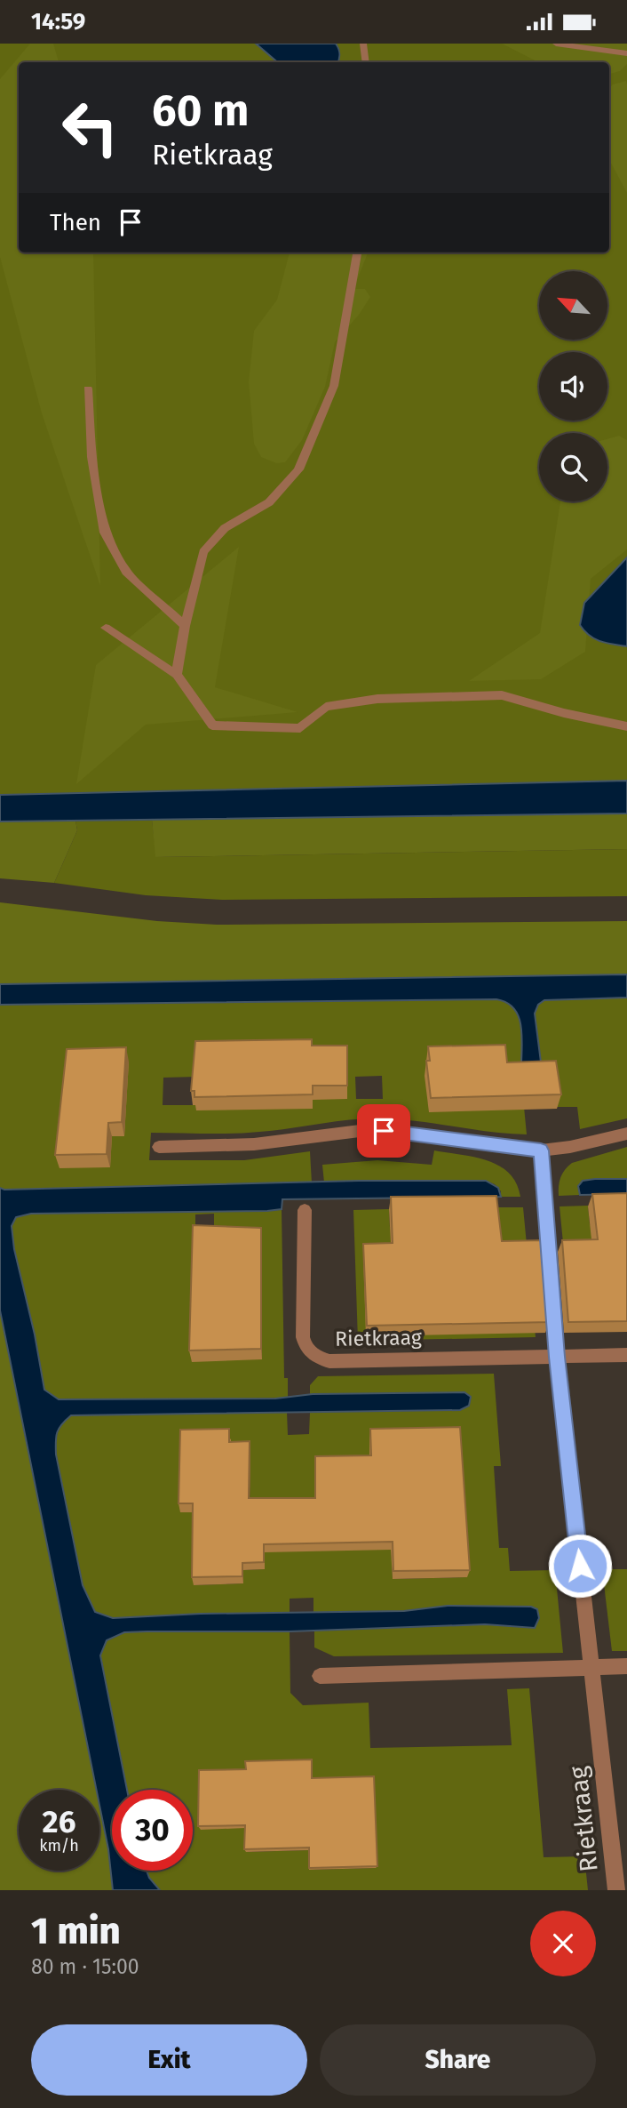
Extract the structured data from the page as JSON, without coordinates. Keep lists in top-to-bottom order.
{
  "streets": {
    "street": ["Rietkraag"]
  },
  "north": "top left",
  "page": {
    "status": "14:59",
    "turn": ["60 m", "Rietkraag"],
    "then": "Then",
    "speed": "26 km/h",
    "limit": "30",
    "heading": ["1 min", "80 m · 15:00"],
    "buttons": ["Exit", "Share"]
  }
}
